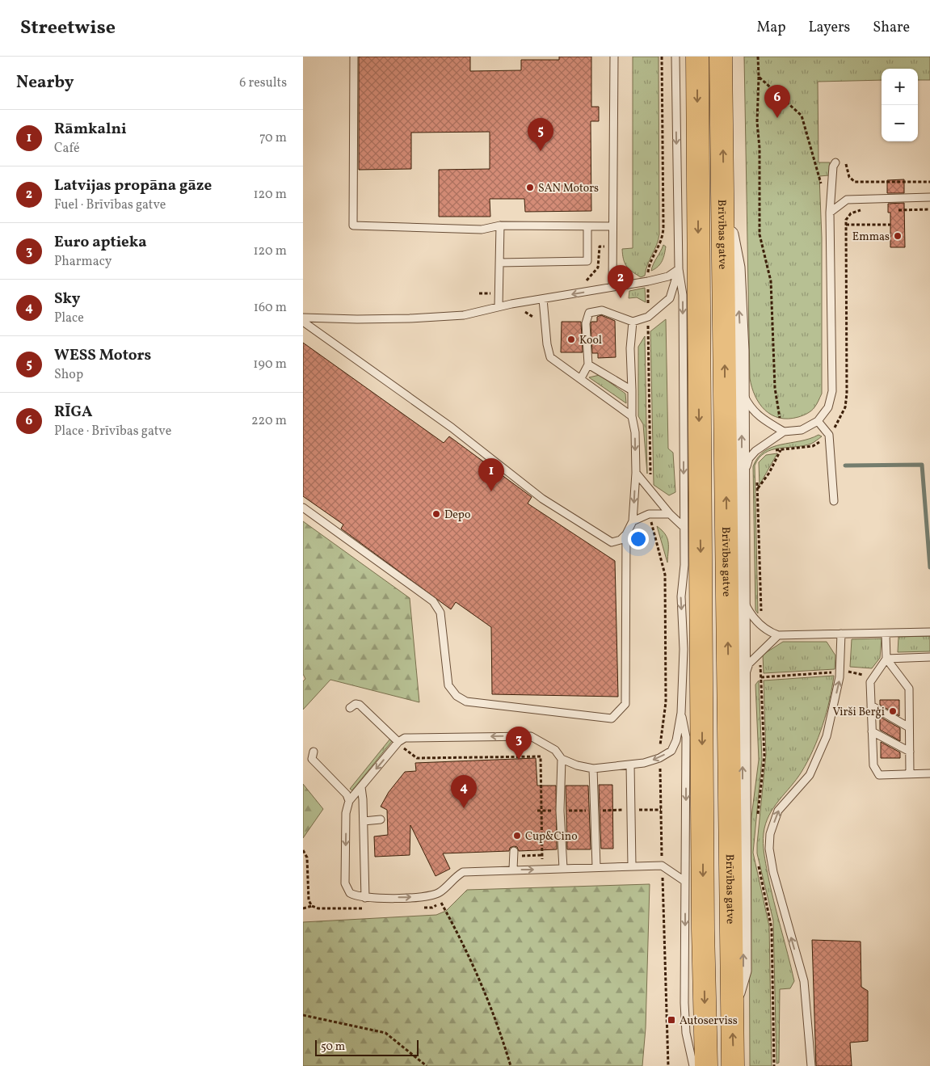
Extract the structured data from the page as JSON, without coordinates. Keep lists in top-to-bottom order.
{
  "streets": {
    "highway": ["Brīvības gatve"]
  },
  "places": {
    "other": [
      "SAN Motors",
      "Emmas",
      "Kool",
      "Depo",
      "Virši Berģi",
      "Cup&Cino"
    ],
    "transit": ["Autoserviss"]
  },
  "scale_bar": "50 m",
  "page": {
    "header": "Streetwise",
    "nav": ["Map", "Layers", "Share"],
    "heading": ["Nearby", "6 results"],
    "map_buttons": ["+", "−"],
    "pins": [
      "6",
      "5",
      "2",
      "1",
      "3",
      "4"
    ],
    "list": [
      {
        "mark": "1",
        "name": "Rāmkalni",
        "note": "Café",
        "value": "70 m"
      },
      {
        "mark": "2",
        "name": "Latvijas propāna gāze",
        "note": "Fuel · Brīvības gatve",
        "value": "120 m"
      },
      {
        "mark": "3",
        "name": "Euro aptieka",
        "note": "Pharmacy",
        "value": "120 m"
      },
      {
        "mark": "4",
        "name": "Sky",
        "note": "Place",
        "value": "160 m"
      },
      {
        "mark": "5",
        "name": "WESS Motors",
        "note": "Shop",
        "value": "190 m"
      },
      {
        "mark": "6",
        "name": "RĪGA",
        "note": "Place · Brīvības gatve",
        "value": "220 m"
      }
    ],
    "scale": "50 m"
  }
}
